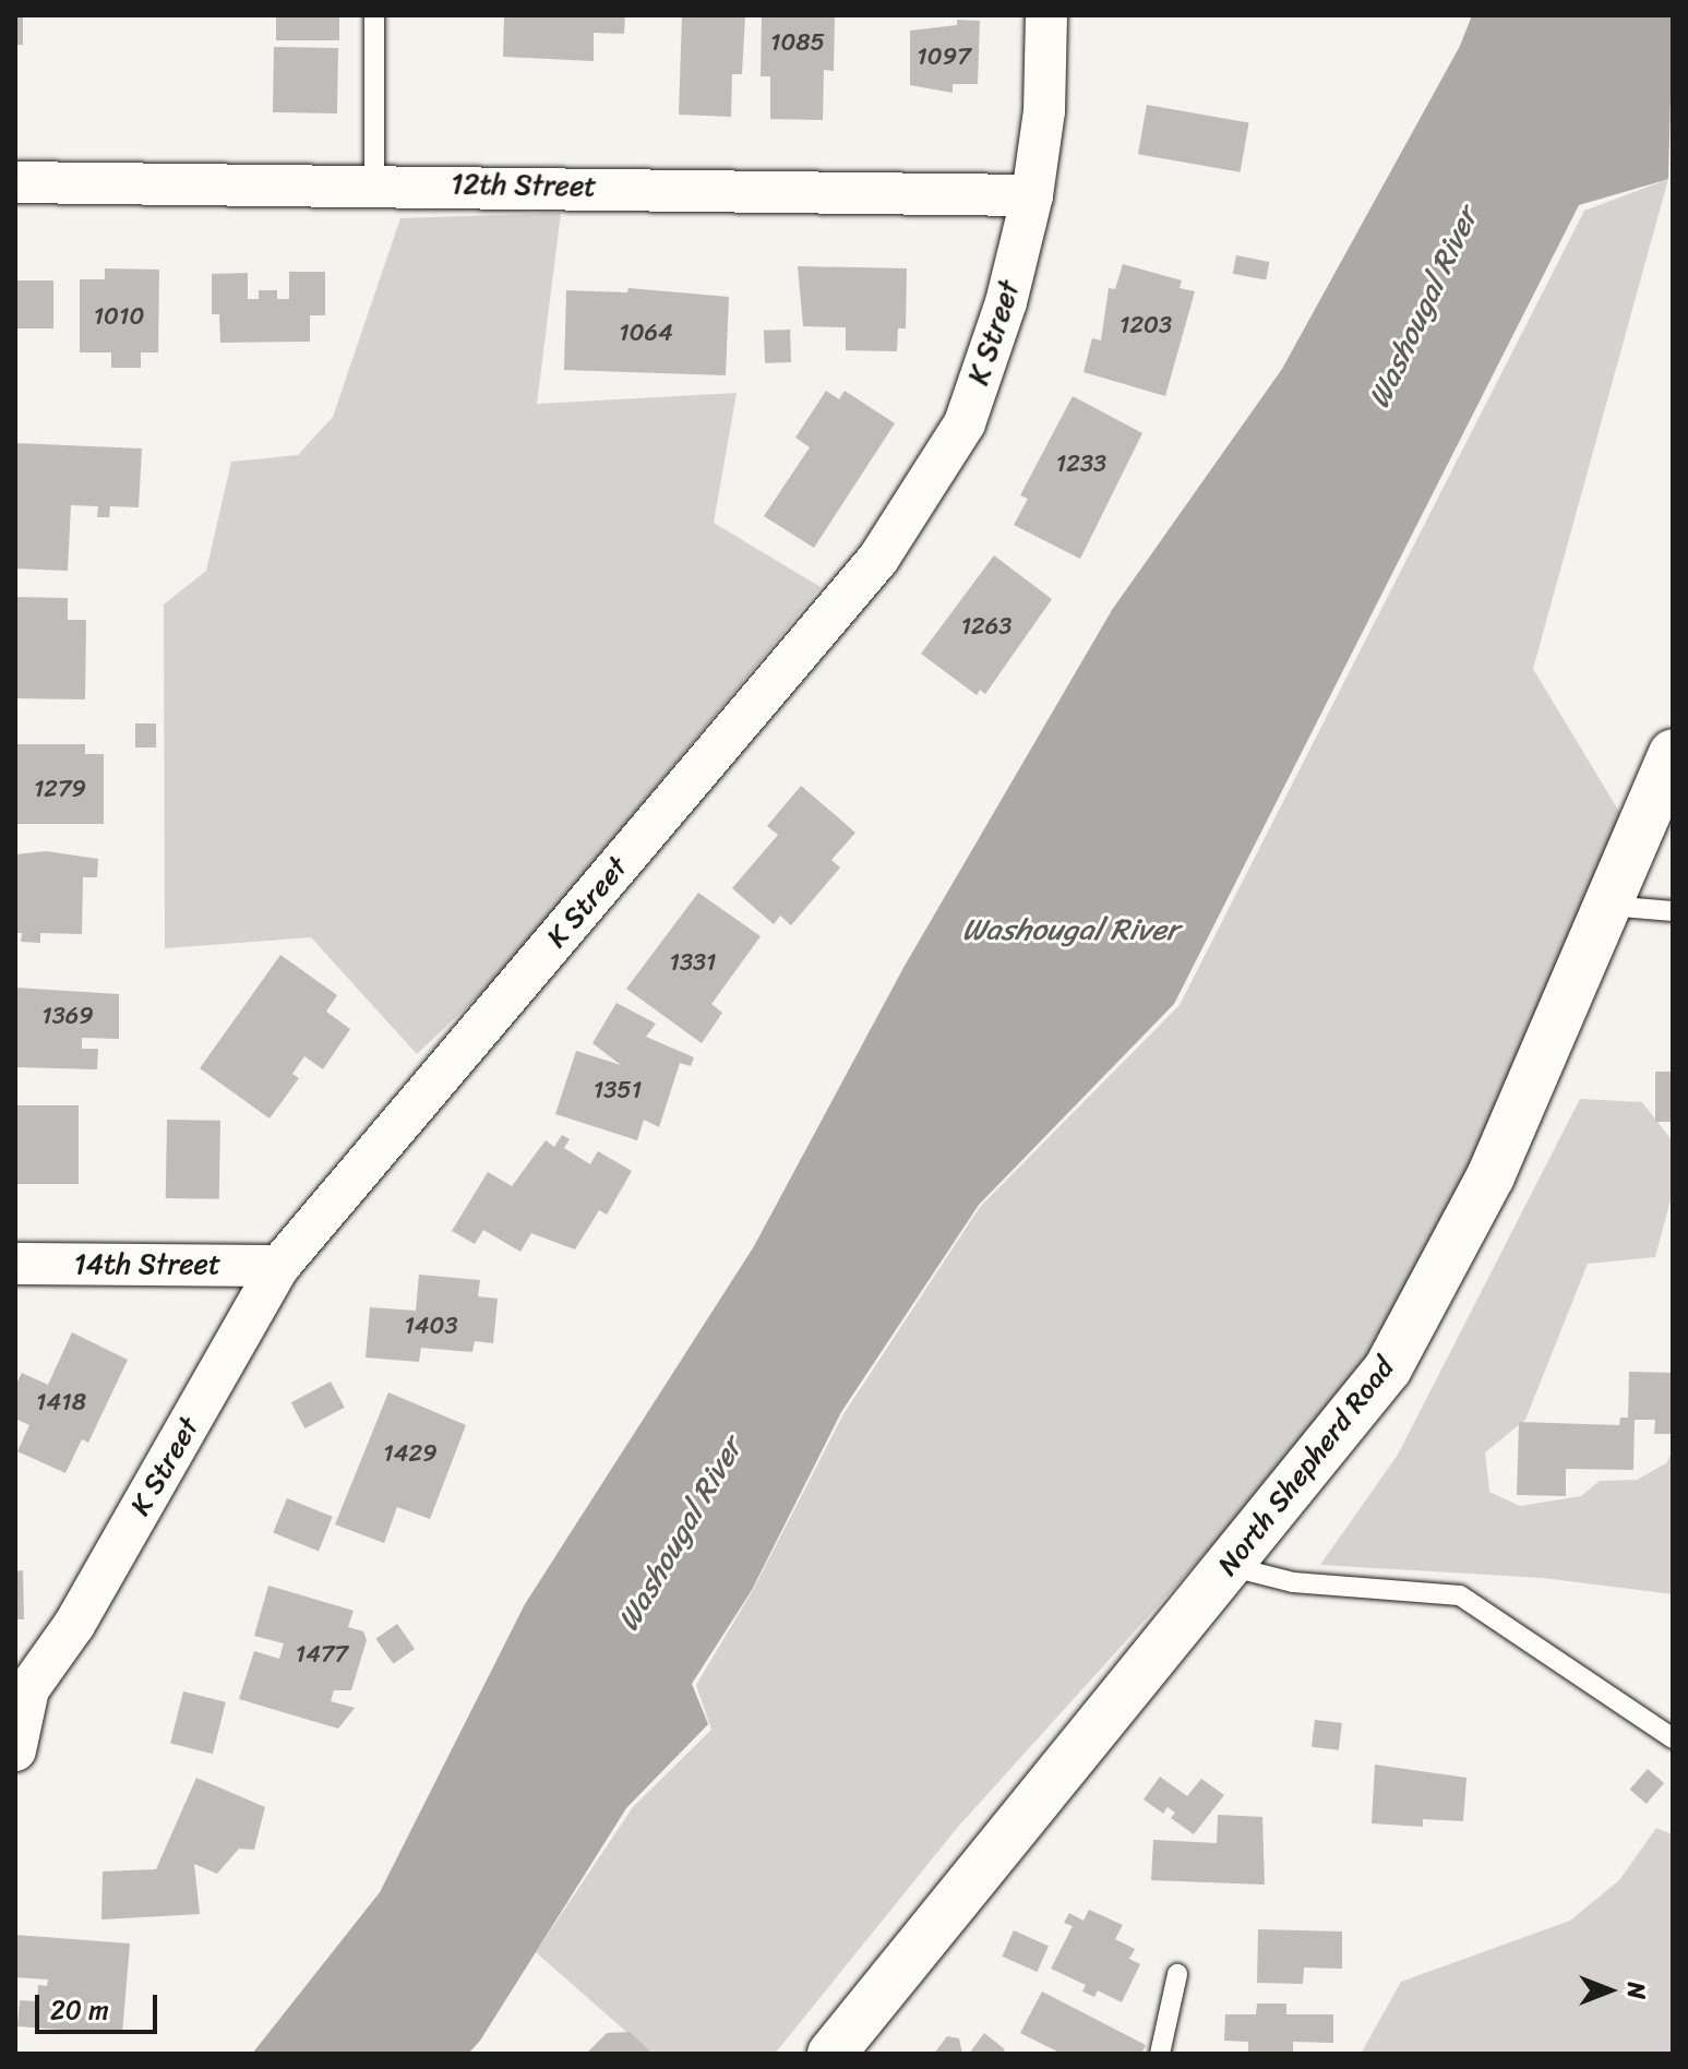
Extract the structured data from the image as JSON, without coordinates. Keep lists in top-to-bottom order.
{
  "streets": {
    "street": [
      "12th Street",
      "K Street",
      "14th Street",
      "North Shepherd Road"
    ]
  },
  "crossings": [
    ["12th Street", "K Street"],
    ["K Street", "14th Street"]
  ],
  "water": ["Washougal River"],
  "house_numbers": [
    "1085",
    "1097",
    "1010",
    "1203",
    "1064",
    "1233",
    "1263",
    "1279",
    "1331",
    "1369",
    "1351",
    "1403",
    "1418",
    "1429",
    "1477"
  ],
  "scale_bar": "20 m",
  "north": "right"
}
